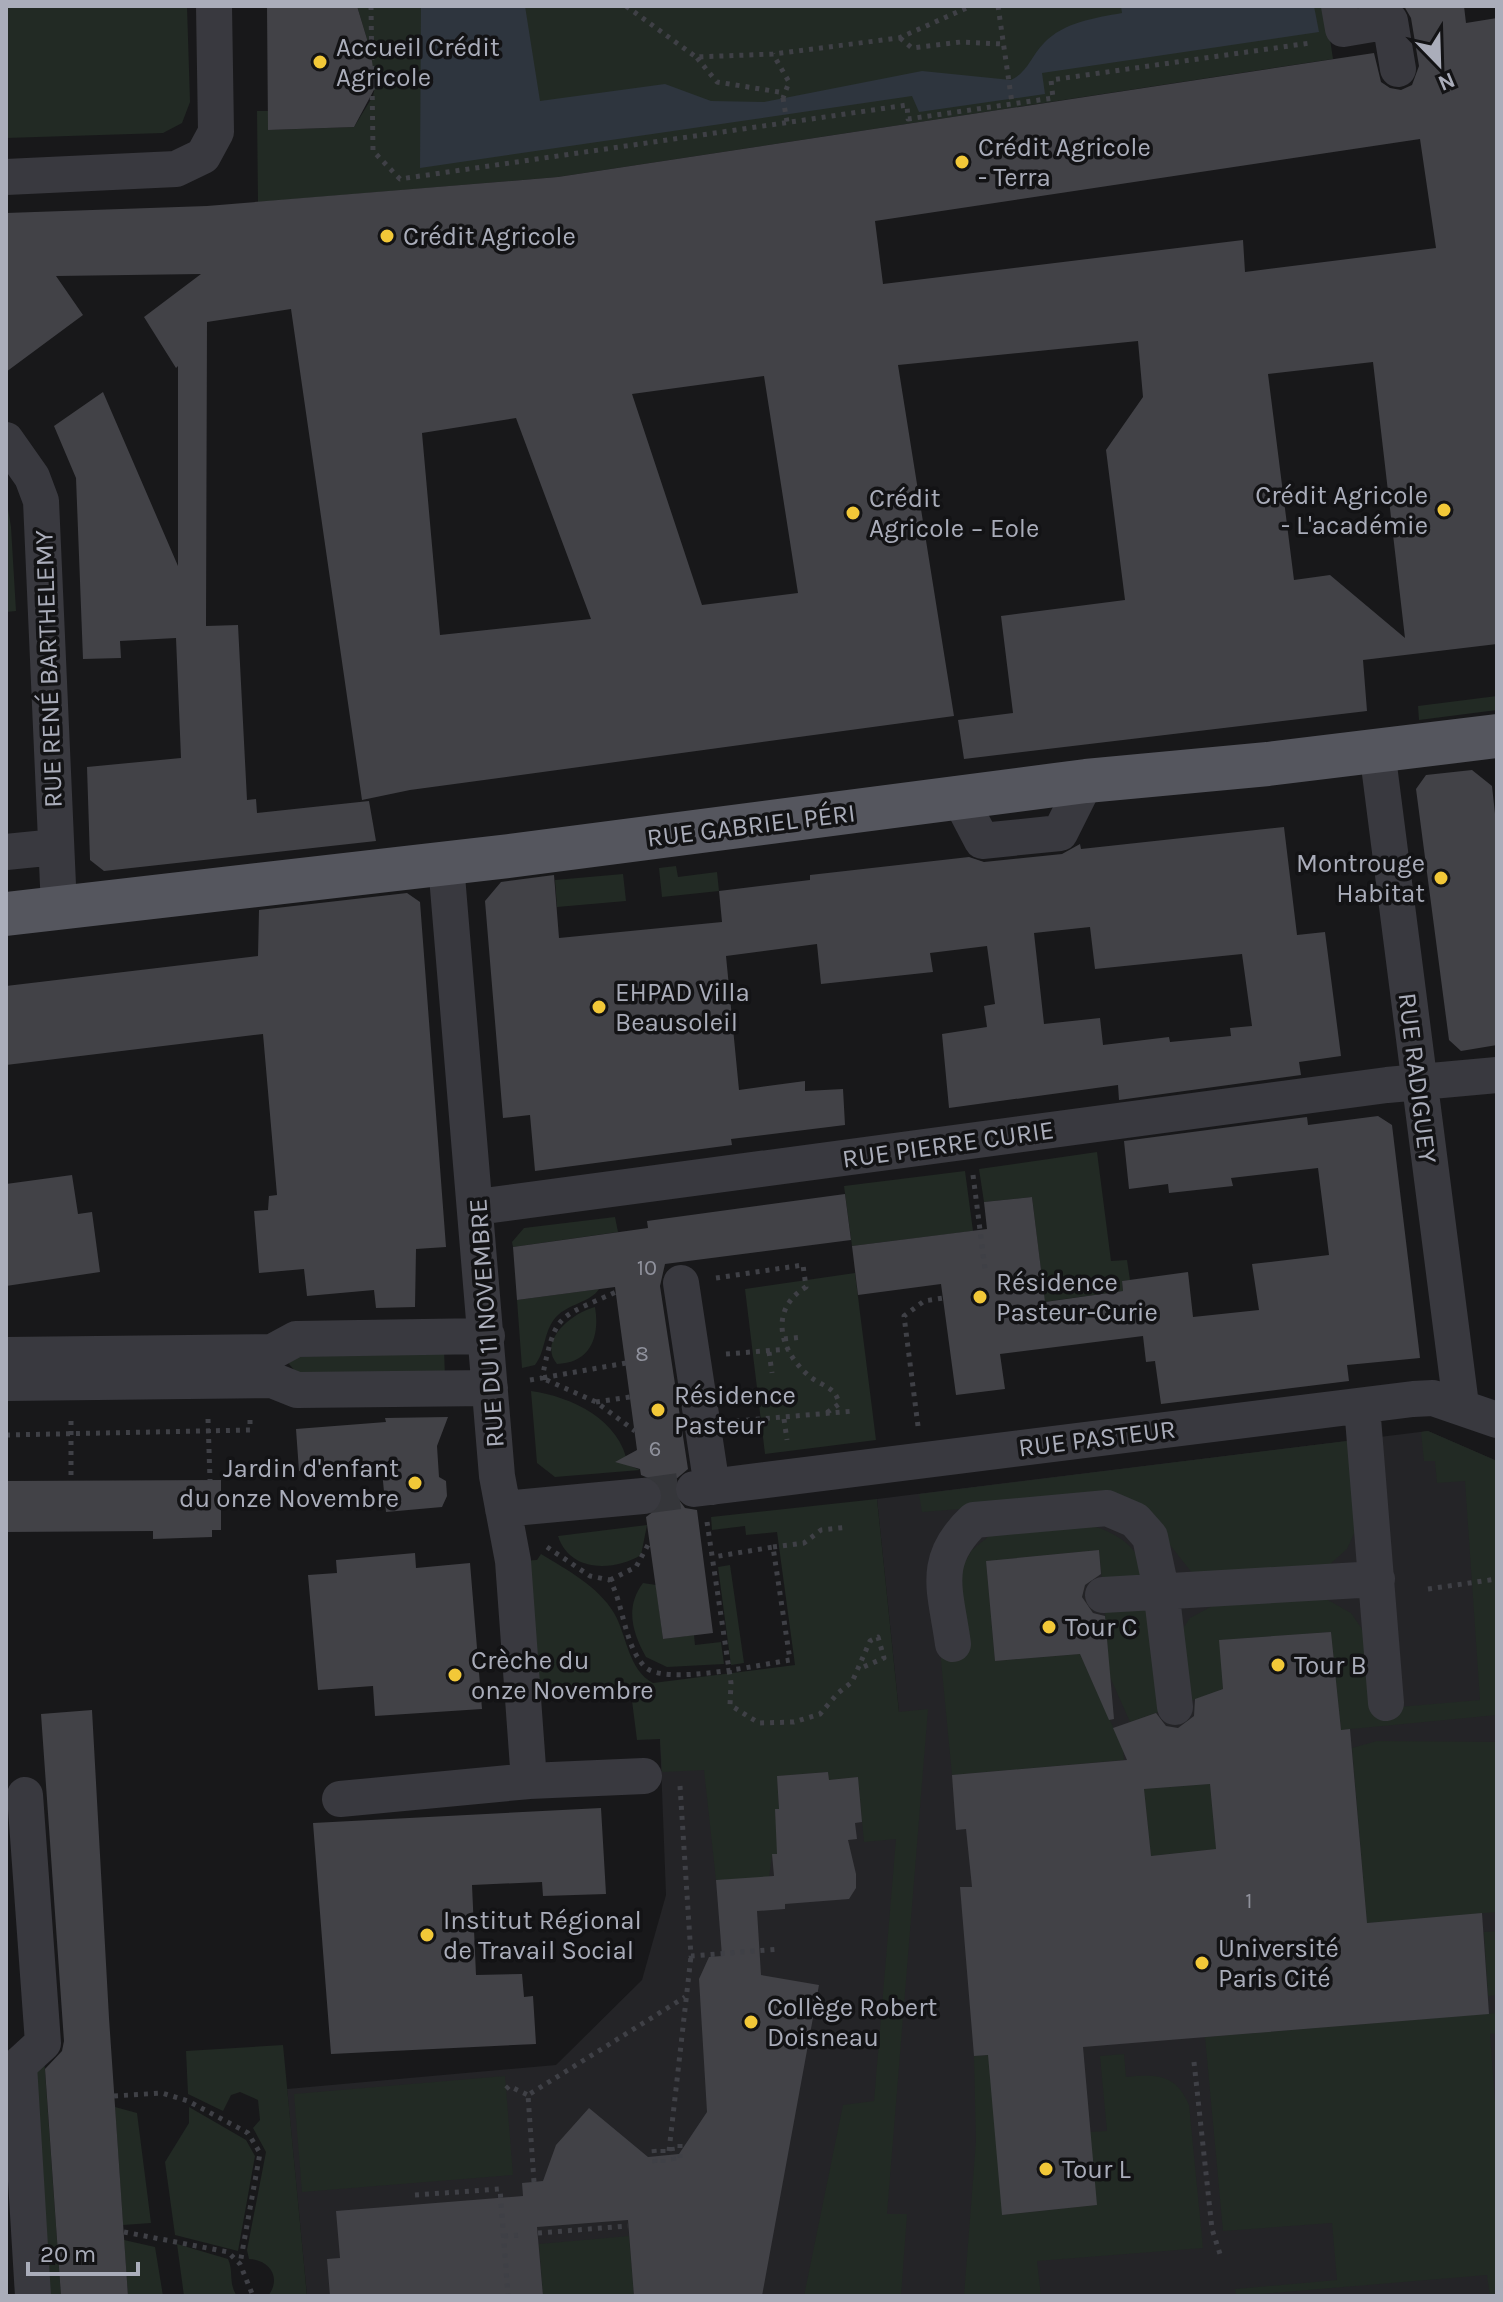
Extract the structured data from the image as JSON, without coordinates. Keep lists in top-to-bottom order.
{
  "streets": {
    "main road": ["RUE GABRIEL PÉRI"],
    "street": [
      "RUE RENÉ BARTHELEMY",
      "RUE RADIGUEY",
      "RUE PIERRE CURIE",
      "RUE DU 11 NOVEMBRE",
      "RUE PASTEUR"
    ]
  },
  "crossings": [
    ["RUE RENÉ BARTHELEMY", "RUE GABRIEL PÉRI"],
    ["RUE GABRIEL PÉRI", "RUE RADIGUEY"],
    ["RUE GABRIEL PÉRI", "RUE DU 11 NOVEMBRE"],
    ["RUE RADIGUEY", "RUE PIERRE CURIE"],
    ["RUE RADIGUEY", "RUE PASTEUR"],
    ["RUE PIERRE CURIE", "RUE DU 11 NOVEMBRE"]
  ],
  "places": [
    "Accueil Crédit Agricole",
    "Crédit Agricole - Terra",
    "Crédit Agricole",
    "Crédit Agricole - L'académie",
    "Crédit Agricole − Eole",
    "Montrouge Habitat",
    "EHPAD Villa Beausoleil",
    "Résidence Pasteur-Curie",
    "Résidence Pasteur",
    "Jardin d'enfant du onze Novembre",
    "Tour C",
    "Tour B",
    "Crèche du onze Novembre",
    "Institut Régional de Travail Social",
    "Université Paris Cité",
    "Collège Robert Doisneau",
    "Tour L"
  ],
  "house_numbers": [
    "10",
    "8",
    "6",
    "1"
  ],
  "scale_bar": "20 m",
  "north": "bottom right"
}
